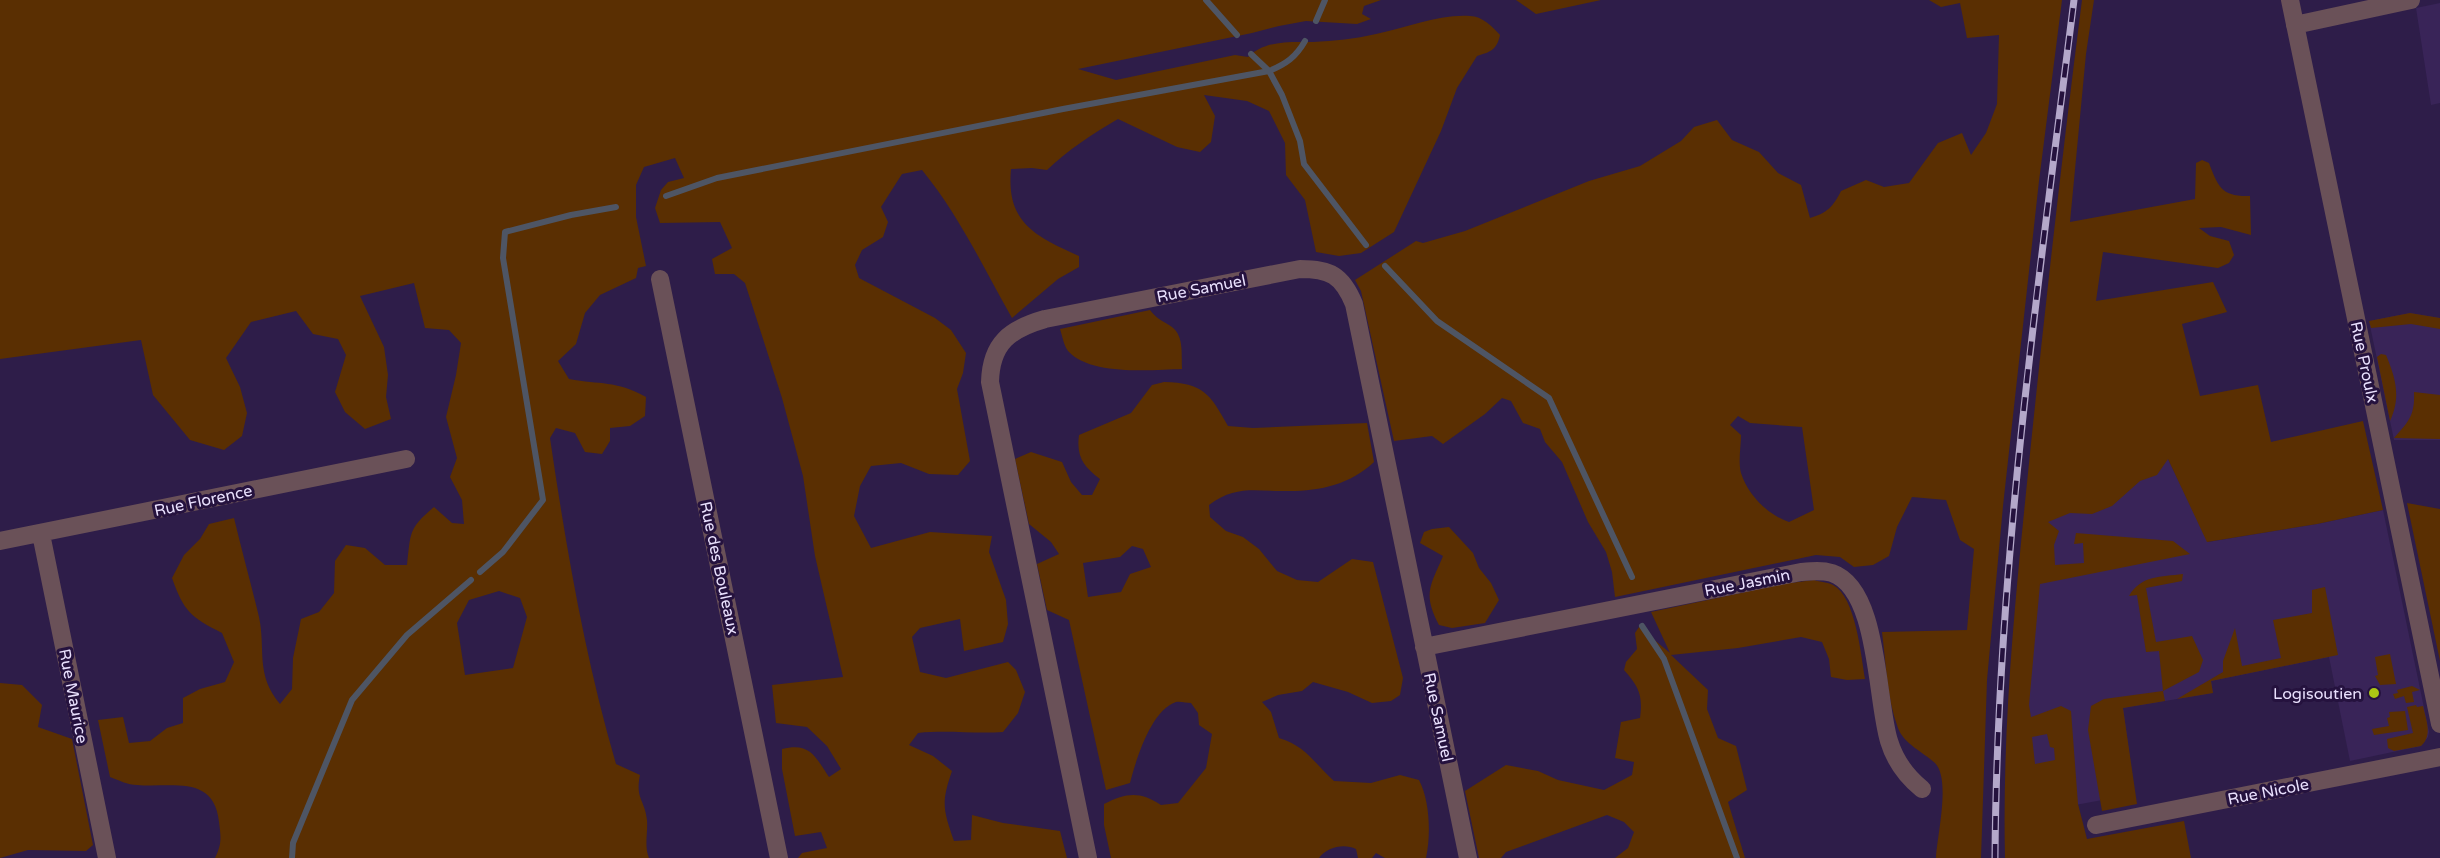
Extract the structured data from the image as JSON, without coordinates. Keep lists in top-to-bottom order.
{
  "streets": {
    "street": [
      "Rue Samuel",
      "Rue Proulx",
      "Rue Florence",
      "Rue des Bouleaux",
      "Rue Jasmin",
      "Rue Maurice",
      "Rue Nicole"
    ]
  },
  "crossings": [
    ["Rue Samuel", "Rue Jasmin"],
    ["Rue Florence", "Rue Maurice"]
  ],
  "places": ["Logisoutien"]
}
